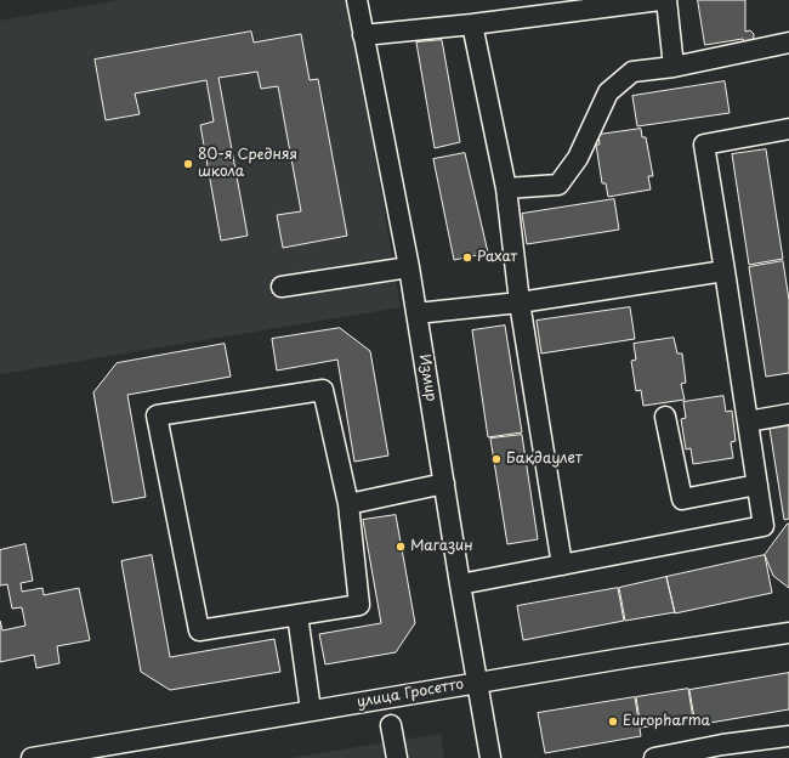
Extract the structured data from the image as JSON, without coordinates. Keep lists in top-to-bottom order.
{
  "streets": {
    "street": ["Измир", "улица Гросетто"]
  },
  "crossings": [
    ["Измир", "улица Гросетто"]
  ],
  "places": [
    "80-я Средняя школа",
    "Рахат",
    "Бақдаулет",
    "Магазин",
    "Europharma"
  ]
}
